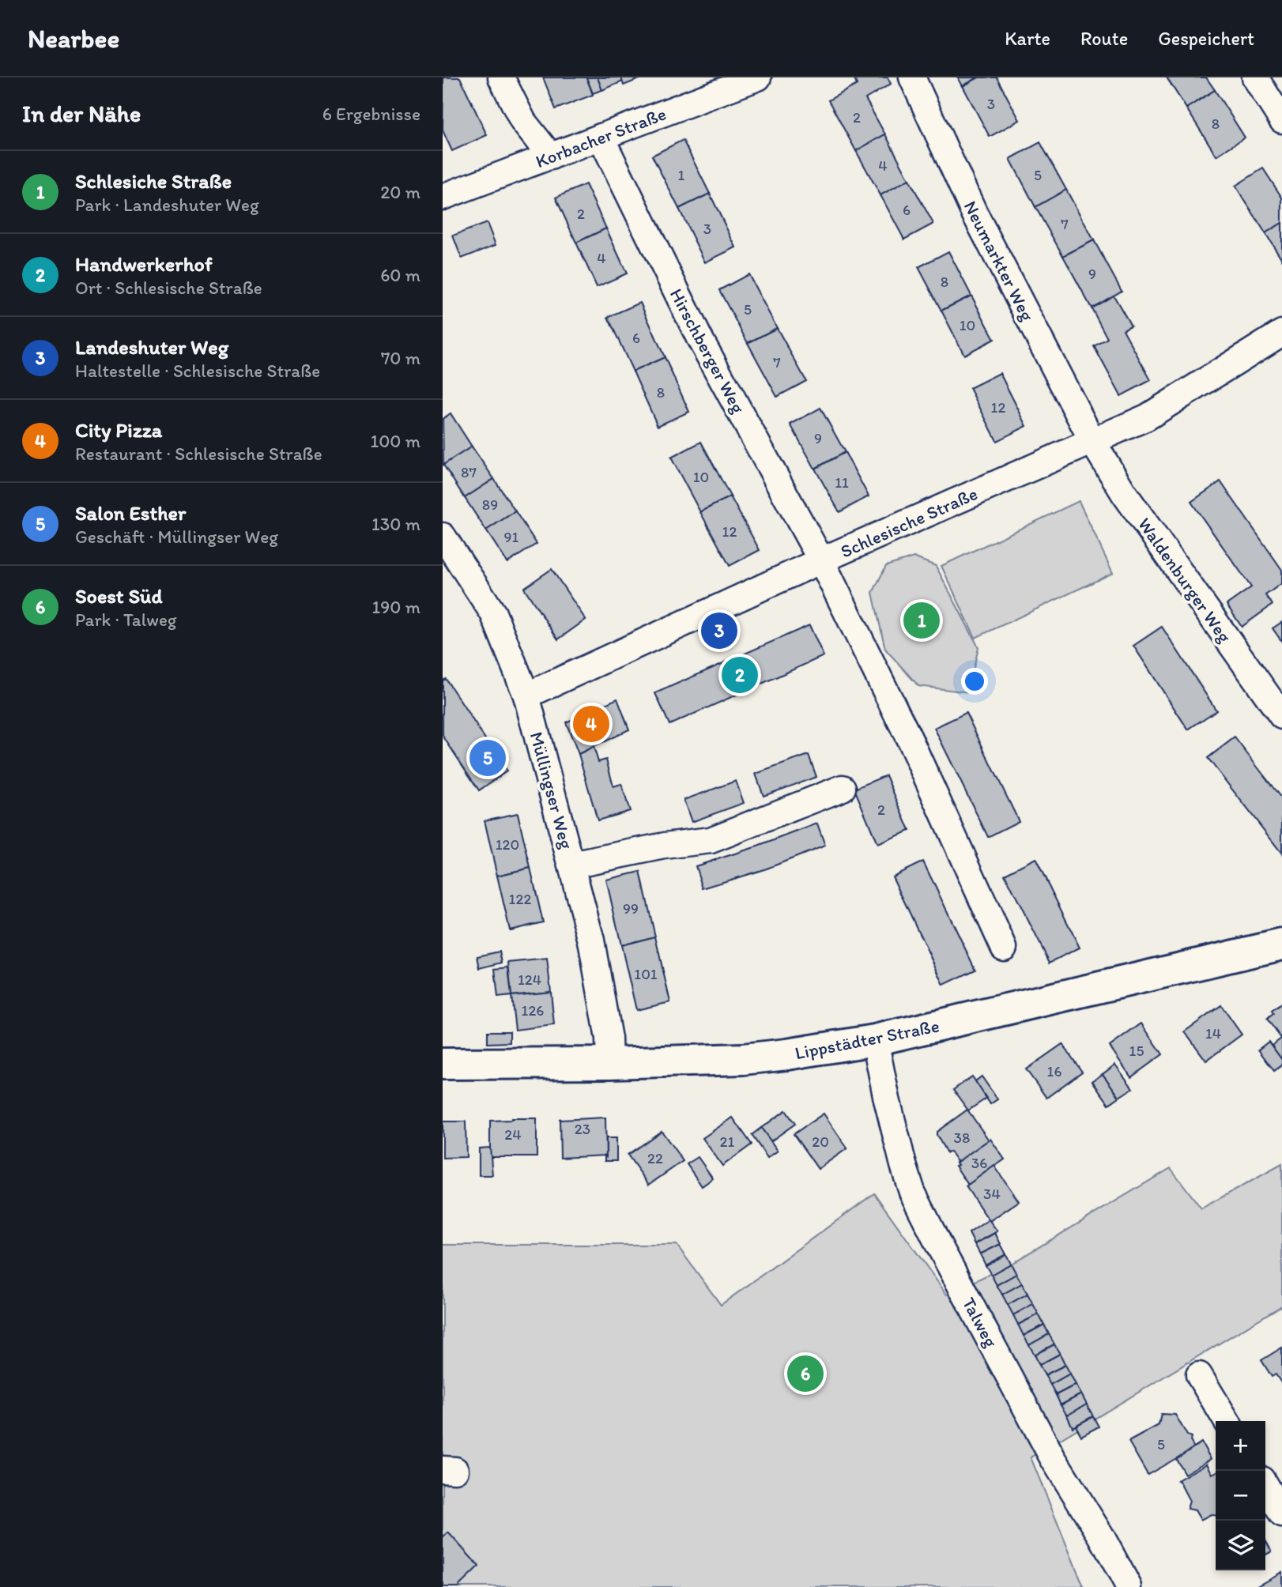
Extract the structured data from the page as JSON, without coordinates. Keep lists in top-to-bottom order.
{
  "streets": {
    "main road": ["Lippstädter Straße"],
    "street": [
      "Korbacher Straße",
      "Neumarkter Weg",
      "Hirschberger Weg",
      "Schlesische Straße",
      "Waldenburger Weg",
      "Müllingser Weg",
      "Talweg"
    ]
  },
  "crossings": [
    ["Korbacher Straße", "Hirschberger Weg"],
    ["Neumarkter Weg", "Schlesische Straße"],
    ["Neumarkter Weg", "Waldenburger Weg"],
    ["Hirschberger Weg", "Schlesische Straße"],
    ["Schlesische Straße", "Waldenburger Weg"],
    ["Schlesische Straße", "Müllingser Weg"],
    ["Müllingser Weg", "Lippstädter Straße"],
    ["Lippstädter Straße", "Talweg"]
  ],
  "house_numbers": [
    "3",
    "2",
    "8",
    "4",
    "1",
    "5",
    "6",
    "2",
    "7",
    "3",
    "4",
    "9",
    "8",
    "5",
    "10",
    "6",
    "7",
    "8",
    "12",
    "9",
    "87",
    "10",
    "11",
    "89",
    "12",
    "91",
    "2",
    "120",
    "122",
    "99",
    "101",
    "124",
    "126",
    "14",
    "15",
    "16",
    "23",
    "24",
    "38",
    "21",
    "20",
    "22",
    "36",
    "34",
    "5"
  ],
  "page": {
    "header": "Nearbee",
    "nav": ["Karte", "Route", "Gespeichert"],
    "heading": ["In der Nähe", "6 Ergebnisse"],
    "list": [
      {
        "mark": "1",
        "name": "Schlesiche Straße",
        "note": "Park · Landeshuter Weg",
        "value": "20 m"
      },
      {
        "mark": "2",
        "name": "Handwerkerhof",
        "note": "Ort · Schlesische Straße",
        "value": "60 m"
      },
      {
        "mark": "3",
        "name": "Landeshuter Weg",
        "note": "Haltestelle · Schlesische Straße",
        "value": "70 m"
      },
      {
        "mark": "4",
        "name": "City Pizza",
        "note": "Restaurant · Schlesische Straße",
        "value": "100 m"
      },
      {
        "mark": "5",
        "name": "Salon Esther",
        "note": "Geschäft · Müllingser Weg",
        "value": "130 m"
      },
      {
        "mark": "6",
        "name": "Soest Süd",
        "note": "Park · Talweg",
        "value": "190 m"
      }
    ],
    "pins": [
      "1",
      "3",
      "2",
      "4",
      "5",
      "6"
    ],
    "map_buttons": ["+", "−"]
  }
}
